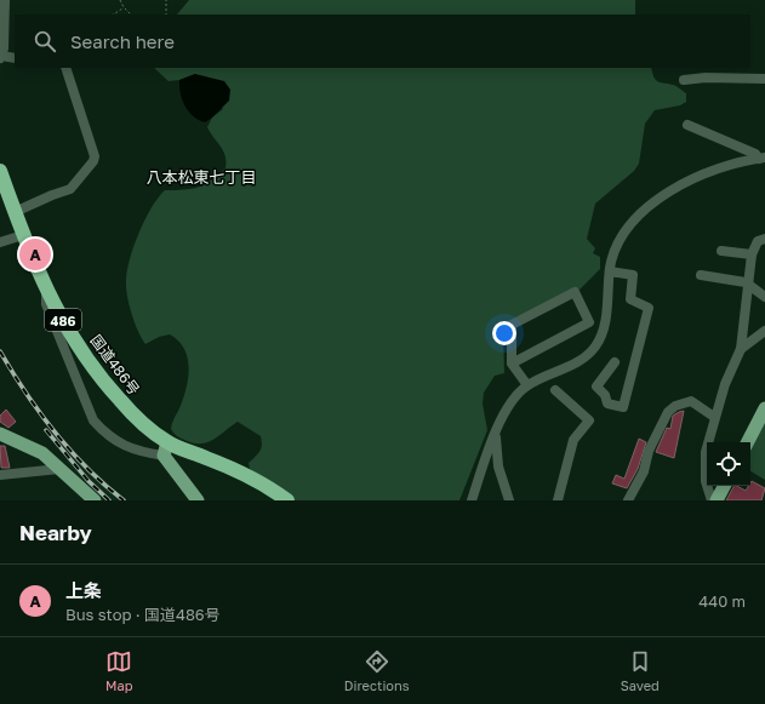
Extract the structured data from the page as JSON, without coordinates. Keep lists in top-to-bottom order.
{
  "streets": {
    "highway": ["486", "国道486号"]
  },
  "districts": ["八本松東七丁目"],
  "page": {
    "search": "Search here",
    "pins": "A",
    "heading": "Nearby",
    "list": [
      {
        "mark": "A",
        "name": "上条",
        "note": "Bus stop · 国道486号",
        "value": "440 m"
      }
    ],
    "nav": ["Map", "Directions", "Saved"]
  }
}
